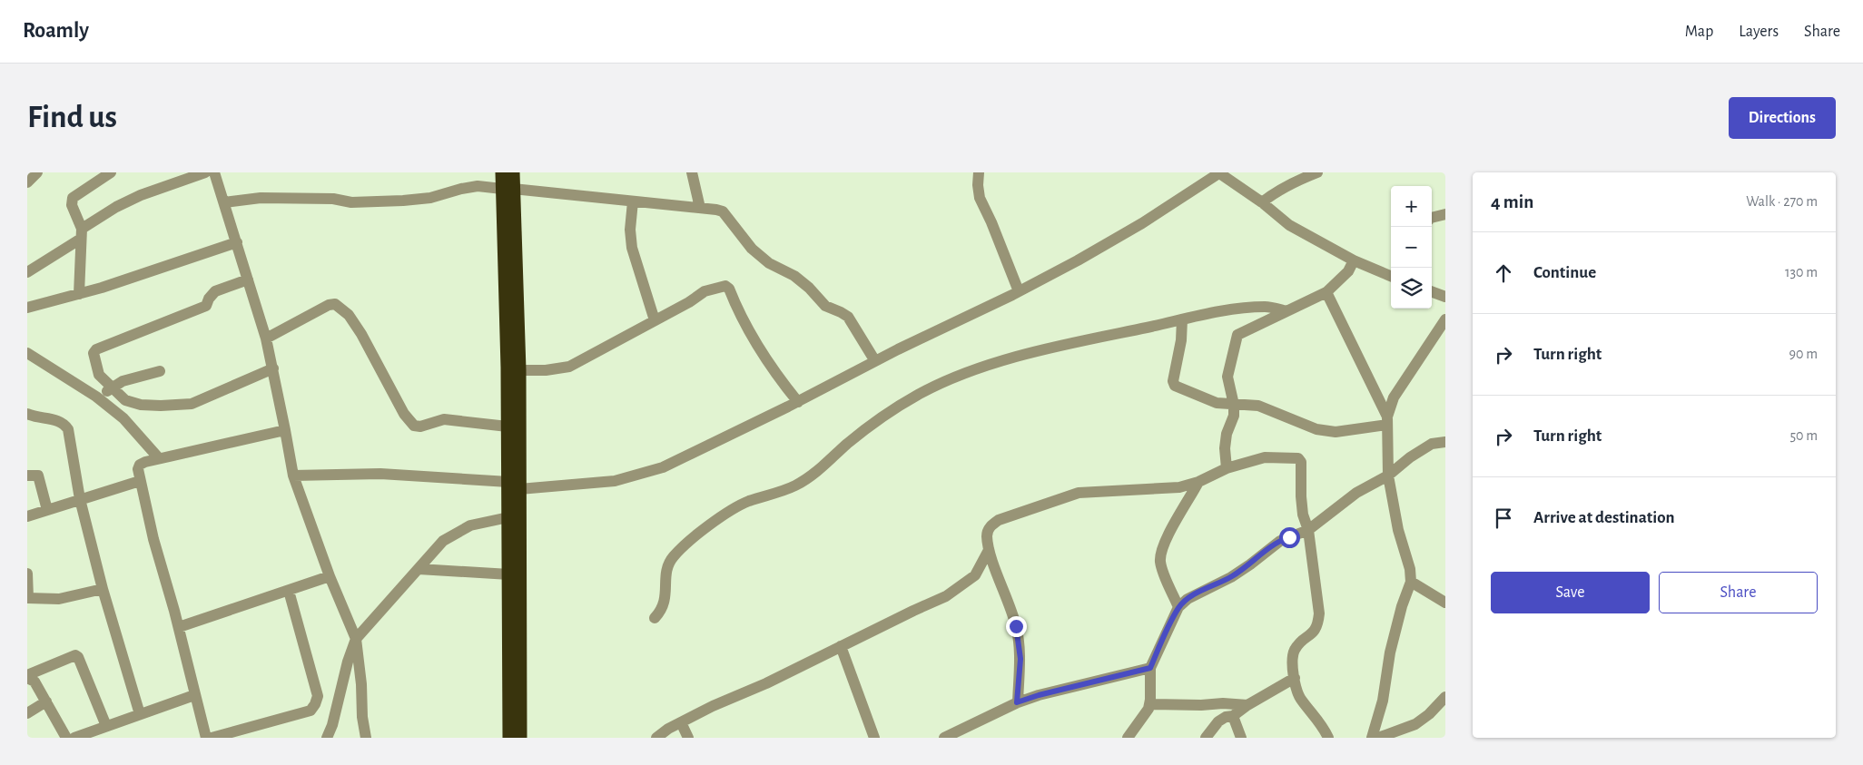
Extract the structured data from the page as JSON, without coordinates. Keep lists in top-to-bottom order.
{
  "page": {
    "header": "Roamly",
    "nav": ["Map", "Layers", "Share"],
    "buttons": [
      "Directions",
      ["Save", "Share"]
    ],
    "title": "Find us",
    "heading": ["4 min", "Walk · 270 m"],
    "map_buttons": ["+", "−"],
    "list": [
      ["Continue", "130 m"],
      ["Turn right", "90 m"],
      ["Turn right", "50 m"],
      "Arrive at destination"
    ]
  }
}
